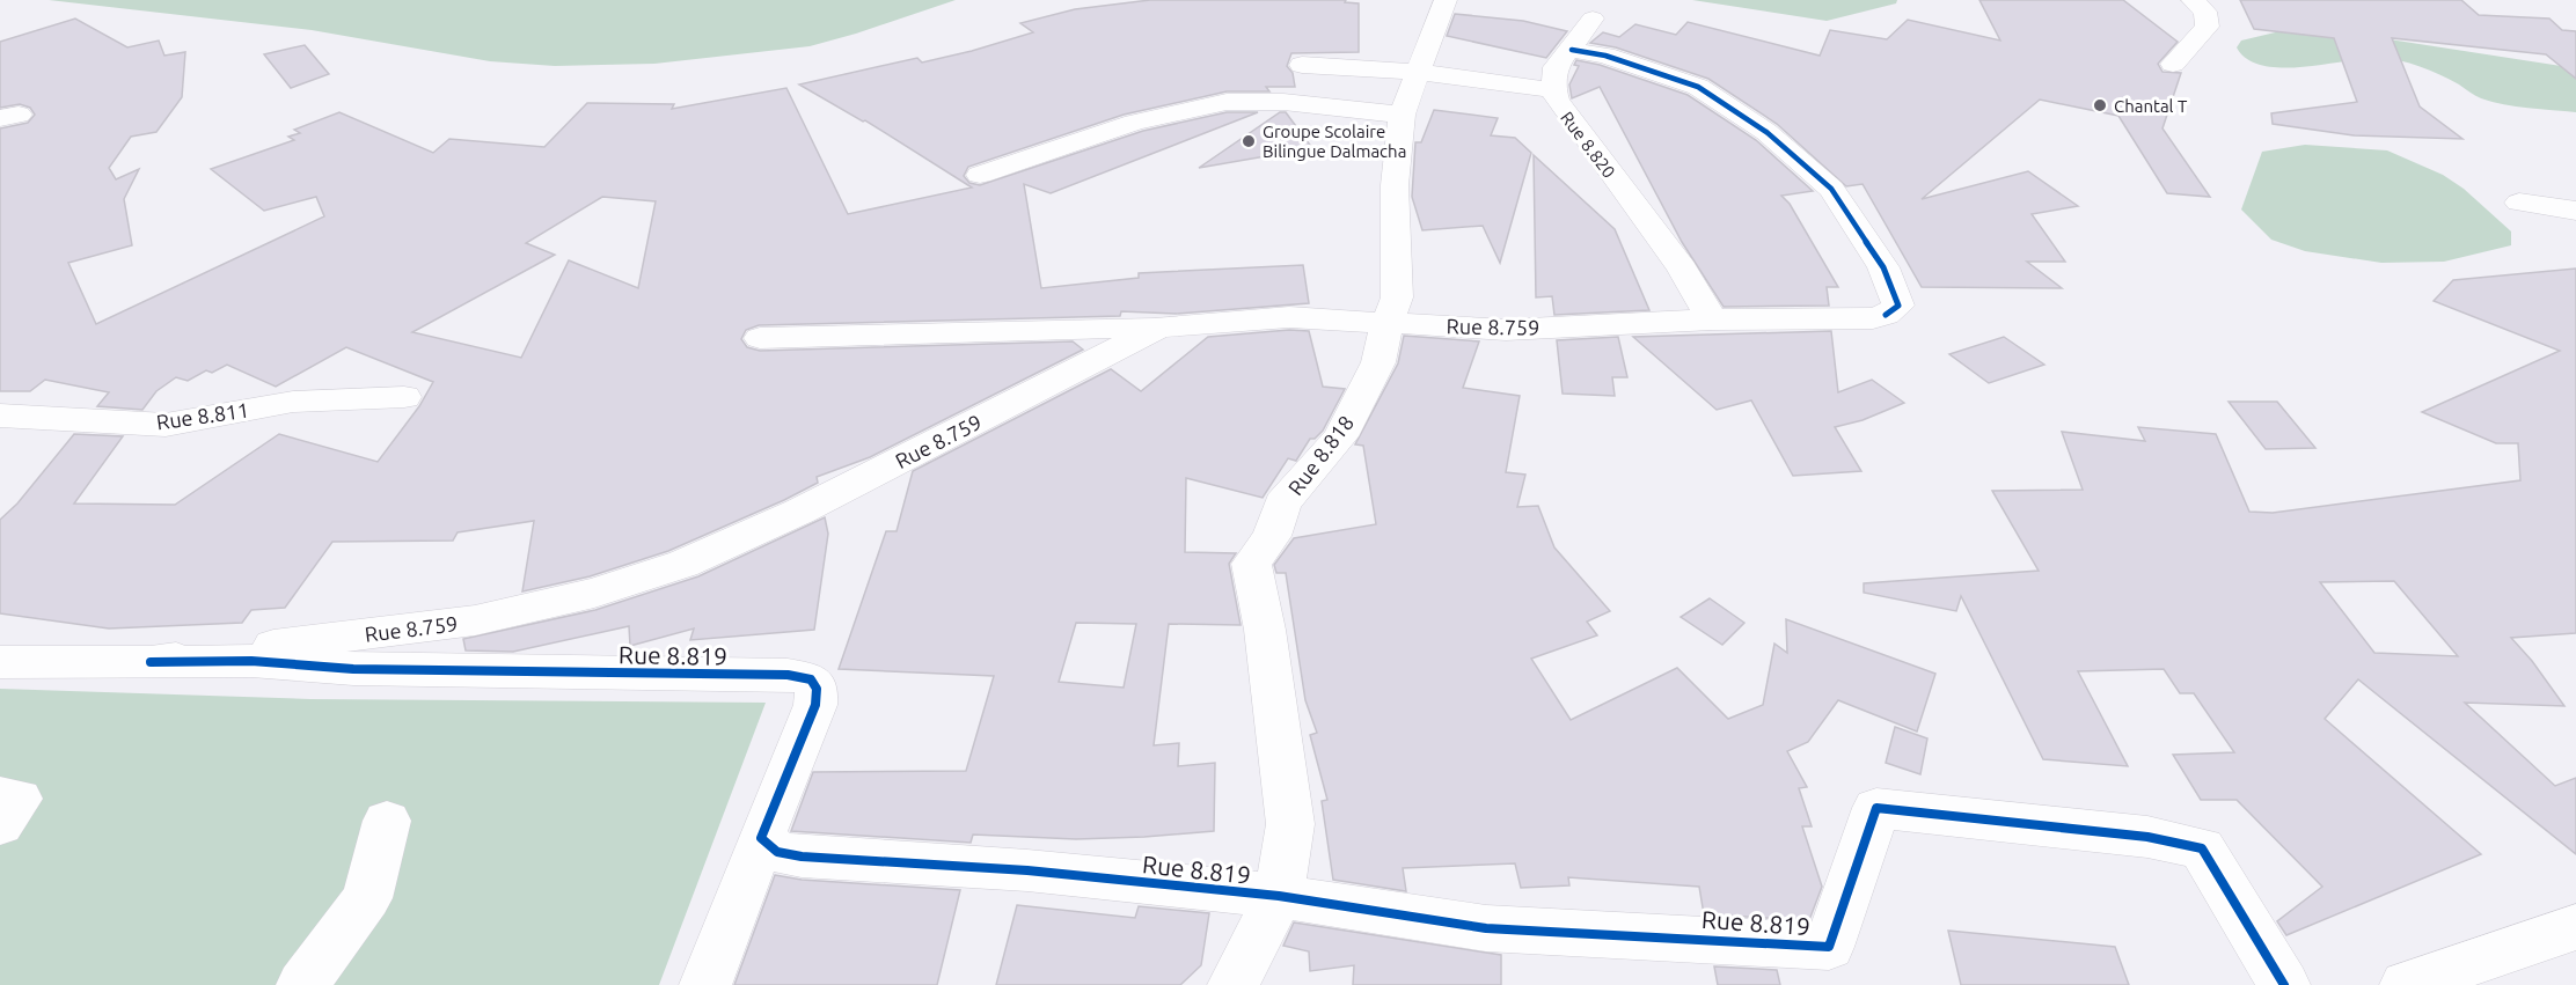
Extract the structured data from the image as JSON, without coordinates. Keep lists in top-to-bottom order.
{
  "streets": {
    "street": [
      "Rue 8.820",
      "Rue 8.759",
      "Rue 8.811",
      "Rue 8.818",
      "Rue 8.819"
    ]
  },
  "crossings": [
    ["Rue 8.820", "Rue 8.759"],
    ["Rue 8.759", "Rue 8.818"],
    ["Rue 8.759", "Rue 8.819"],
    ["Rue 8.818", "Rue 8.819"]
  ],
  "places": ["Chantal T", "Groupe Scolaire Bilingue Dalmacha"]
}
